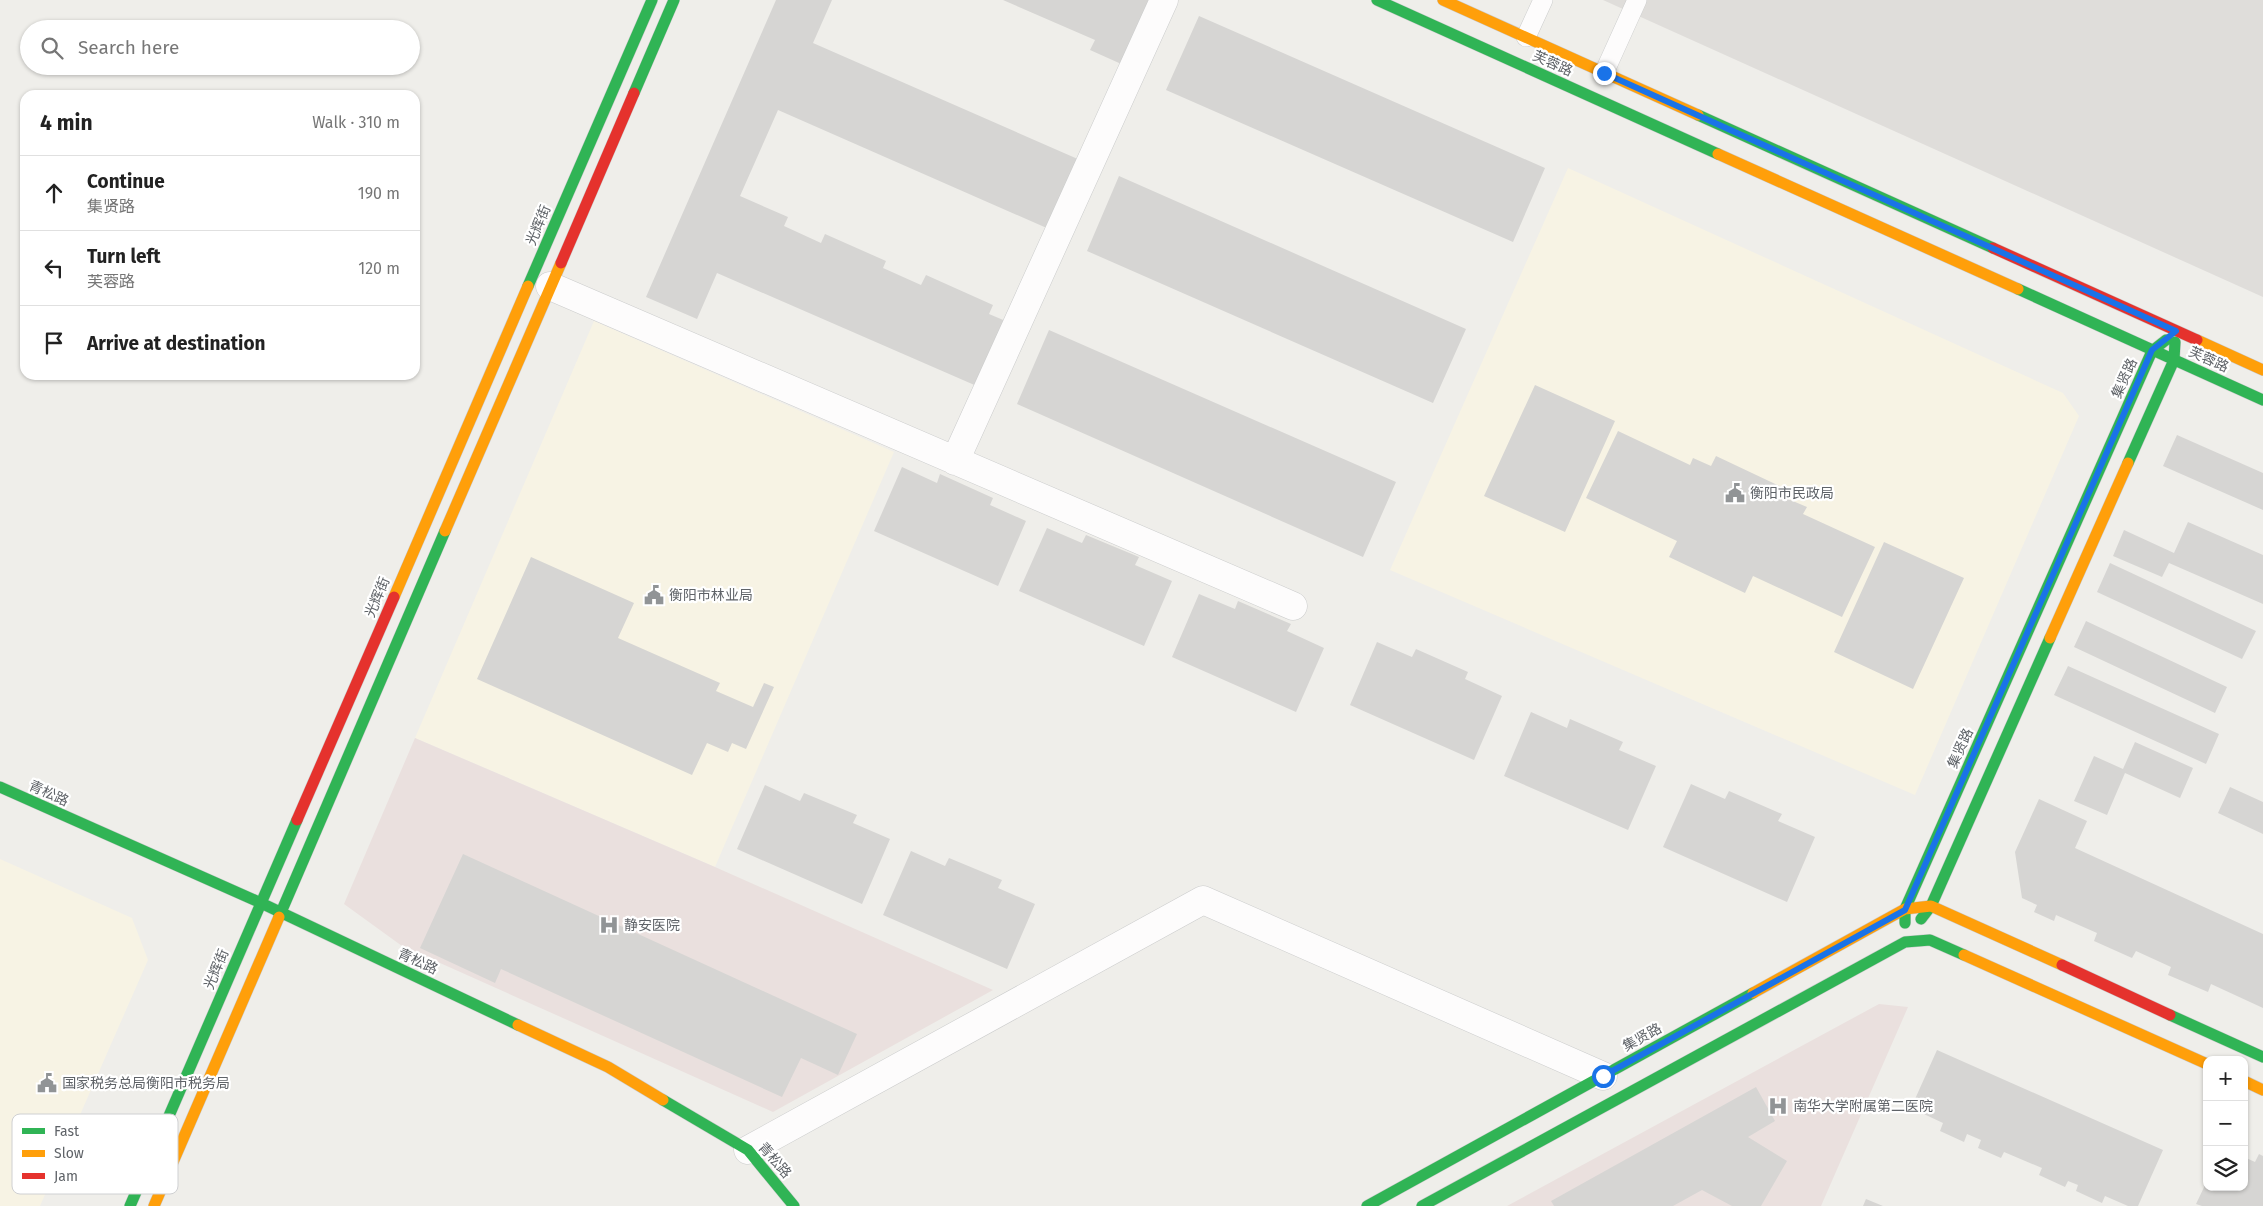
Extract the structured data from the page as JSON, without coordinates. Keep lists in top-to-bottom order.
{
  "streets": {
    "street": [
      "芙蓉路",
      "光辉街",
      "集贤路",
      "青松路"
    ]
  },
  "crossings": [
    ["芙蓉路", "集贤路"],
    ["光辉街", "青松路"]
  ],
  "places": {
    "public building": ["衡阳市民政局", "衡阳市林业局", "国家税务总局衡阳市税务局"],
    "hospital": ["静安医院", "南华大学附属第二医院"]
  },
  "legend": ["Fast", "Slow", "Jam"],
  "page": {
    "search": "Search here",
    "heading": ["4 min", "Walk · 310 m"],
    "list": [
      ["Continue", "集贤路", "190 m"],
      ["Turn left", "芙蓉路", "120 m"],
      "Arrive at destination"
    ],
    "map_buttons": ["+", "−"]
  }
}
